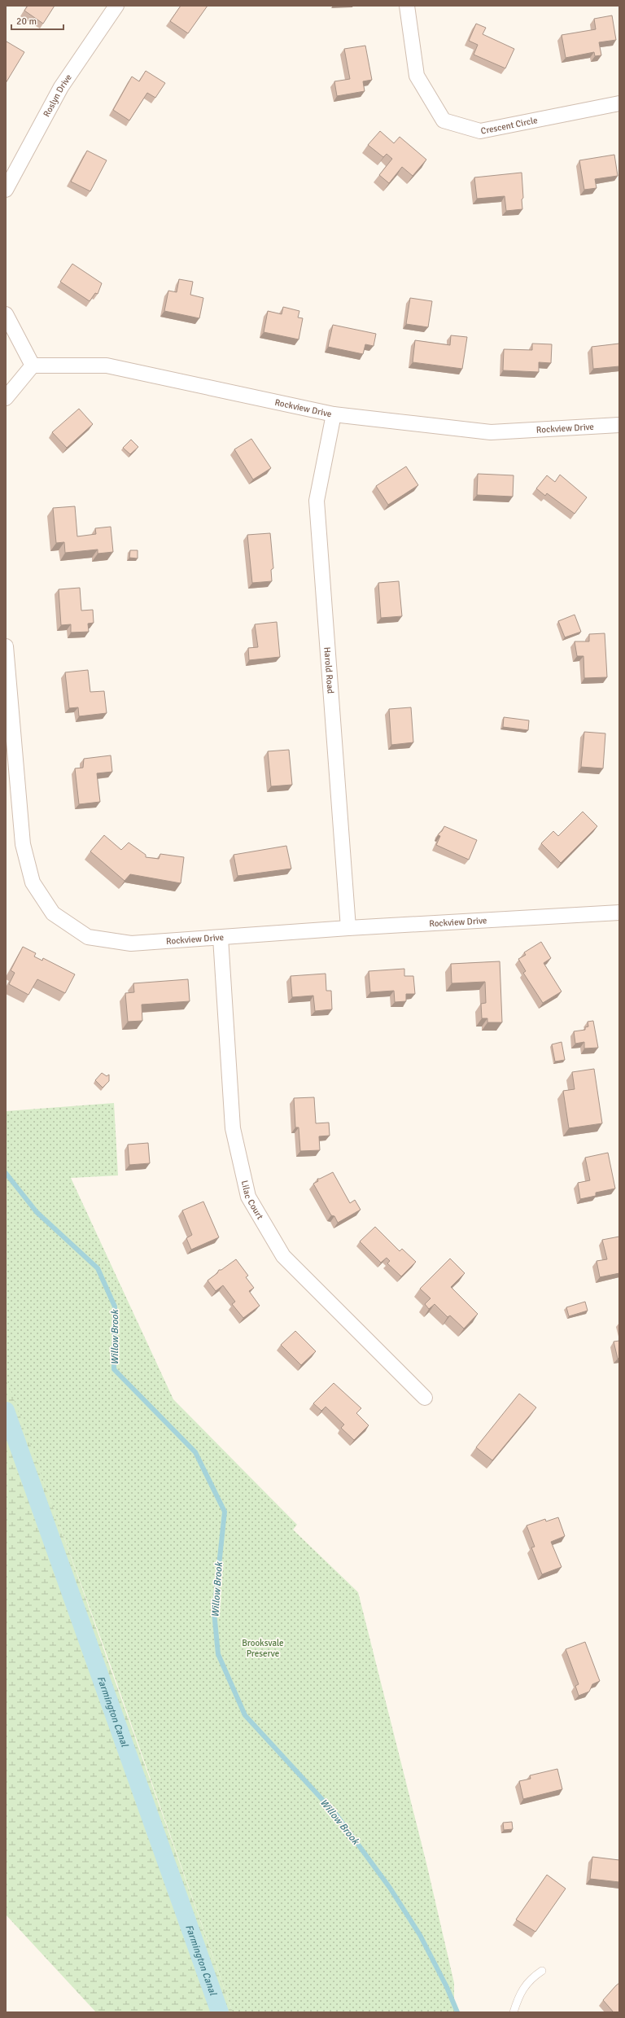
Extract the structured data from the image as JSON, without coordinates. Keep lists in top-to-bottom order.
{
  "streets": {
    "street": [
      "Roslyn Drive",
      "Crescent Circle",
      "Rockview Drive",
      "Harold Road",
      "Lilac Court"
    ]
  },
  "crossings": [
    ["Rockview Drive", "Harold Road"],
    ["Rockview Drive", "Lilac Court"]
  ],
  "water": ["Willow Brook", "Farmington Canal"],
  "parks": ["Brooksvale Preserve"],
  "scale_bar": "20 m"
}
